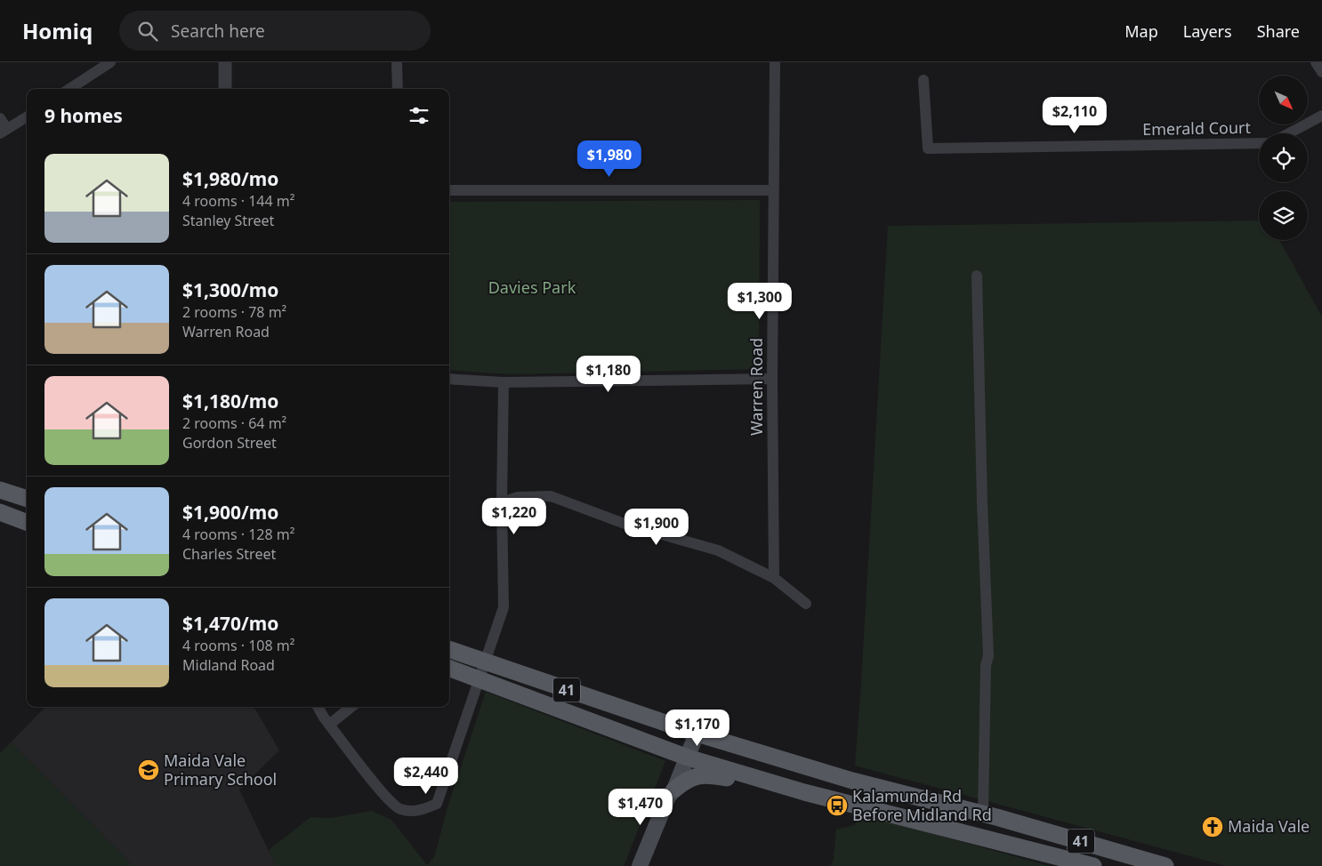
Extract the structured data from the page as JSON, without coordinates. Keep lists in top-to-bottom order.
{
  "streets": {
    "main road": ["41"],
    "street": ["Emerald Court", "Warren Road"]
  },
  "parks": ["Davies Park"],
  "places": {
    "school or university": ["Maida Vale Primary School"],
    "bus stop": ["Kalamunda Rd Before Midland Rd"],
    "church": ["Maida Vale"]
  },
  "north": "bottom right",
  "page": {
    "header": "Homiq",
    "search": "Search here",
    "nav": ["Map", "Layers", "Share"],
    "heading": "9 homes",
    "price": [
      "$2,110",
      "$1,980",
      "$1,300",
      "$1,180",
      "$1,220",
      "$1,900",
      "$1,170",
      "$2,440",
      "$1,470"
    ],
    "list": [
      {
        "name": "$1,980/mo",
        "note": "4 rooms · 144 m² · Stanley Street"
      },
      {
        "name": "$1,300/mo",
        "note": "2 rooms · 78 m² · Warren Road"
      },
      {
        "name": "$1,180/mo",
        "note": "2 rooms · 64 m² · Gordon Street"
      },
      {
        "name": "$1,900/mo",
        "note": "4 rooms · 128 m² · Charles Street"
      },
      {
        "name": "$1,470/mo",
        "note": "4 rooms · 108 m² · Midland Road"
      }
    ]
  }
}
